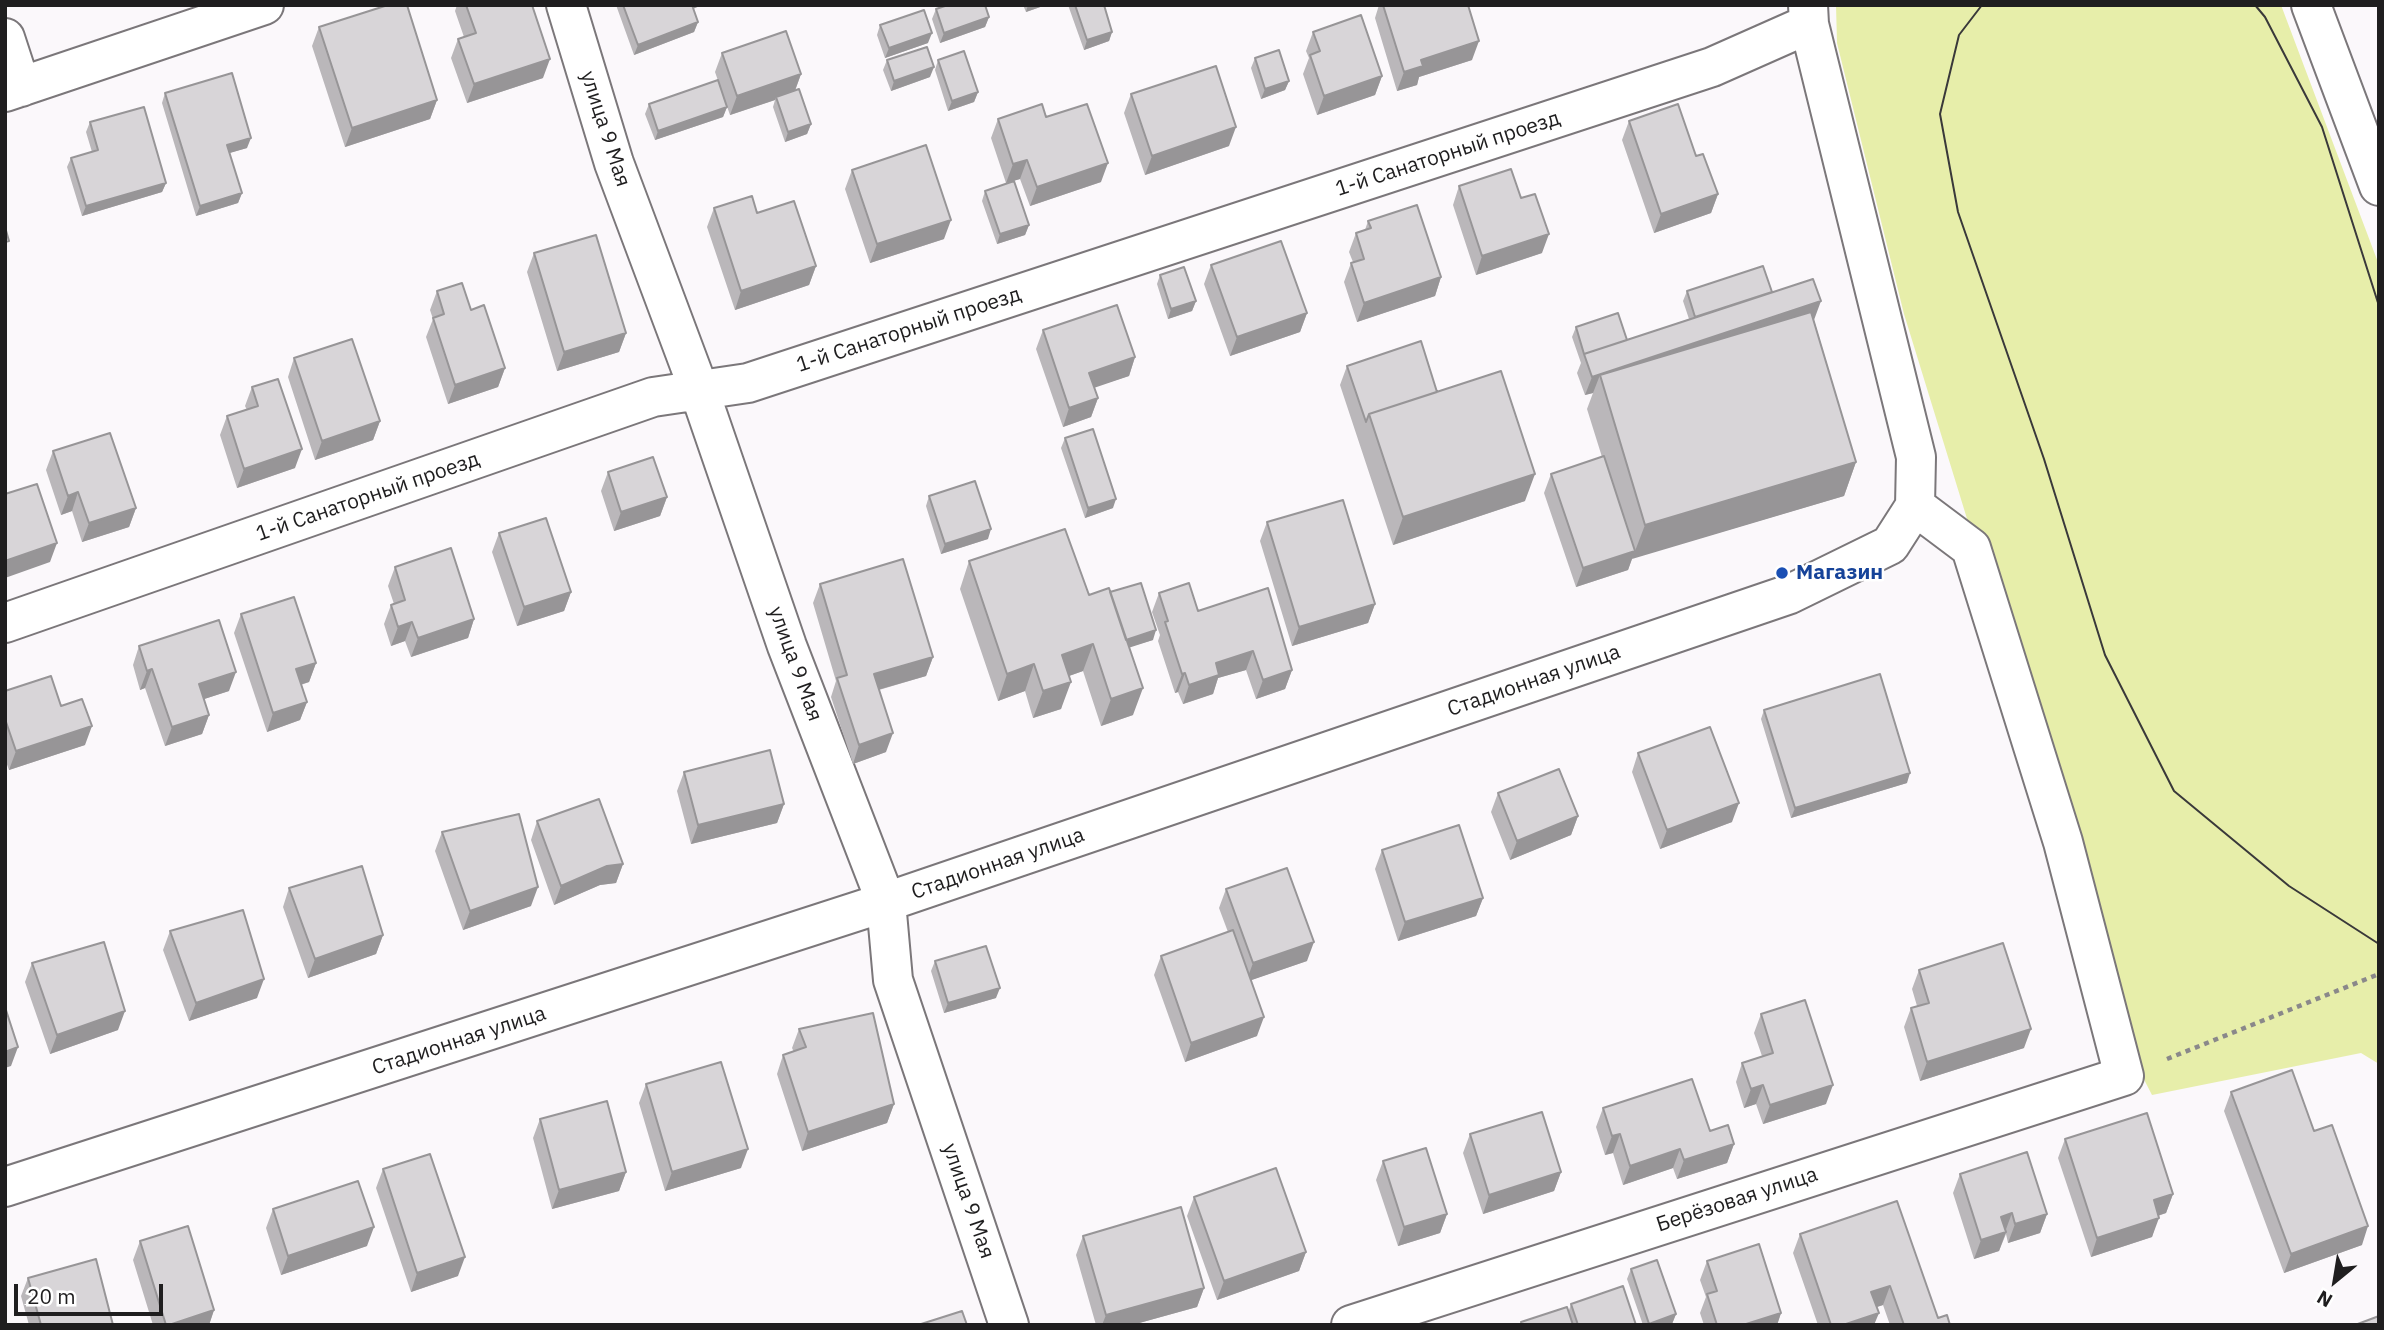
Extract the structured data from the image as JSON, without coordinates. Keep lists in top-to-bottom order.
{
  "streets": {
    "street": [
      "улица 9 Мая",
      "1-й Санаторный проезд",
      "Стадионная улица",
      "Берёзовая улица"
    ]
  },
  "crossings": [
    ["улица 9 Мая", "1-й Санаторный проезд"],
    ["улица 9 Мая", "Стадионная улица"]
  ],
  "places": ["Магазин"],
  "scale_bar": "20 m",
  "north": "bottom left"
}
